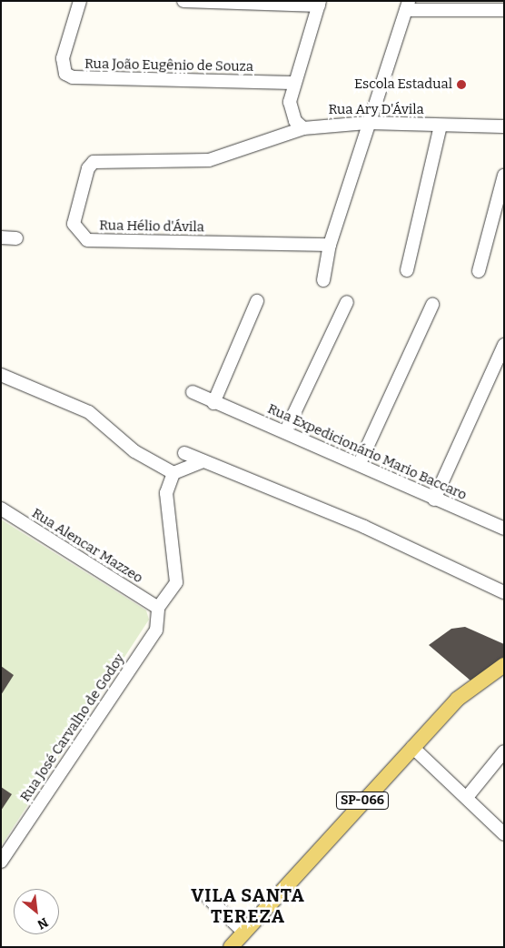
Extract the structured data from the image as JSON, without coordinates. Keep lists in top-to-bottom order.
{
  "streets": {
    "main road": ["SP-066"],
    "street": [
      "Rua João Eugênio de Souza",
      "Rua Ary D'Ávila",
      "Rua Hélio d'Ávila",
      "Rua Expedicionário Mario Baccaro",
      "Rua Alencar Mazzeo",
      "Rua José Carvalho de Godoy"
    ]
  },
  "crossings": [
    ["Rua Ary D'Ávila", "Rua Hélio d'Ávila"],
    ["Rua Alencar Mazzeo", "Rua José Carvalho de Godoy"]
  ],
  "districts": ["VILA SANTA TEREZA"],
  "places": ["Escola Estadual"],
  "north": "bottom right"
}
